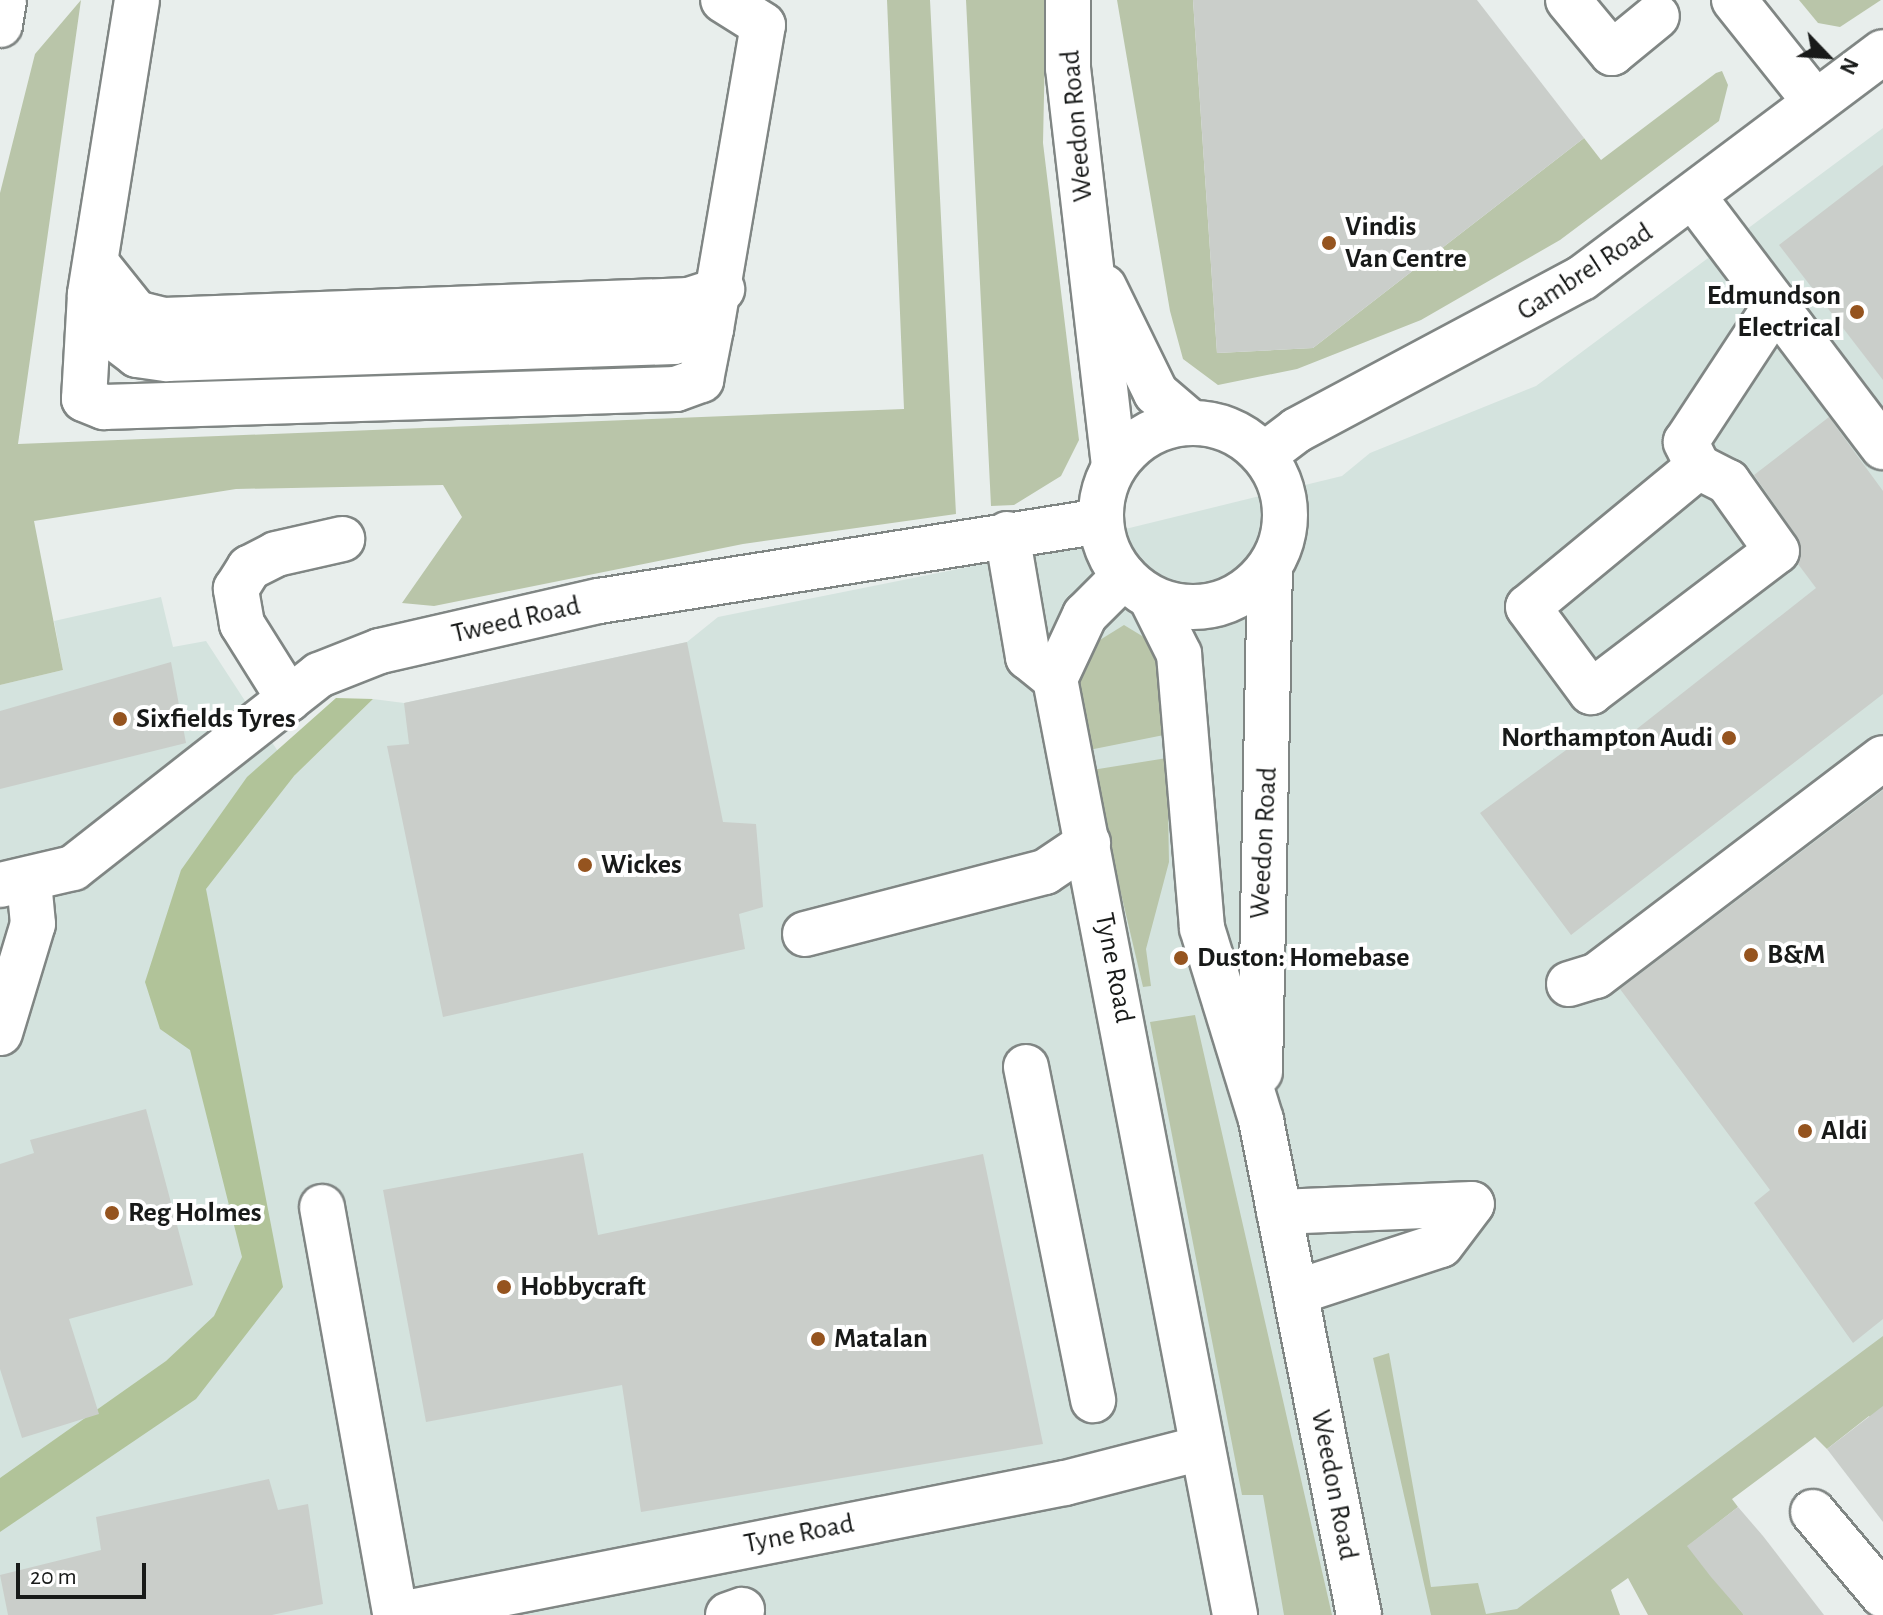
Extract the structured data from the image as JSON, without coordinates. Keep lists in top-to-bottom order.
{
  "streets": {
    "main road": [
      "Weedon Road",
      "Gambrel Road",
      "Tweed Road",
      "Tyne Road"
    ]
  },
  "crossings": [
    ["Weedon Road", "Gambrel Road"],
    ["Weedon Road", "Tweed Road"],
    ["Gambrel Road", "Tweed Road"]
  ],
  "places": [
    "Vindis Van Centre",
    "Edmundson Electrical",
    "Sixfields Tyres",
    "Northampton Audi",
    "Wickes",
    "B&M",
    "Duston: Homebase",
    "Aldi",
    "Reg Holmes",
    "Hobbycraft",
    "Matalan"
  ],
  "scale_bar": "20 m",
  "north": "bottom right"
}
